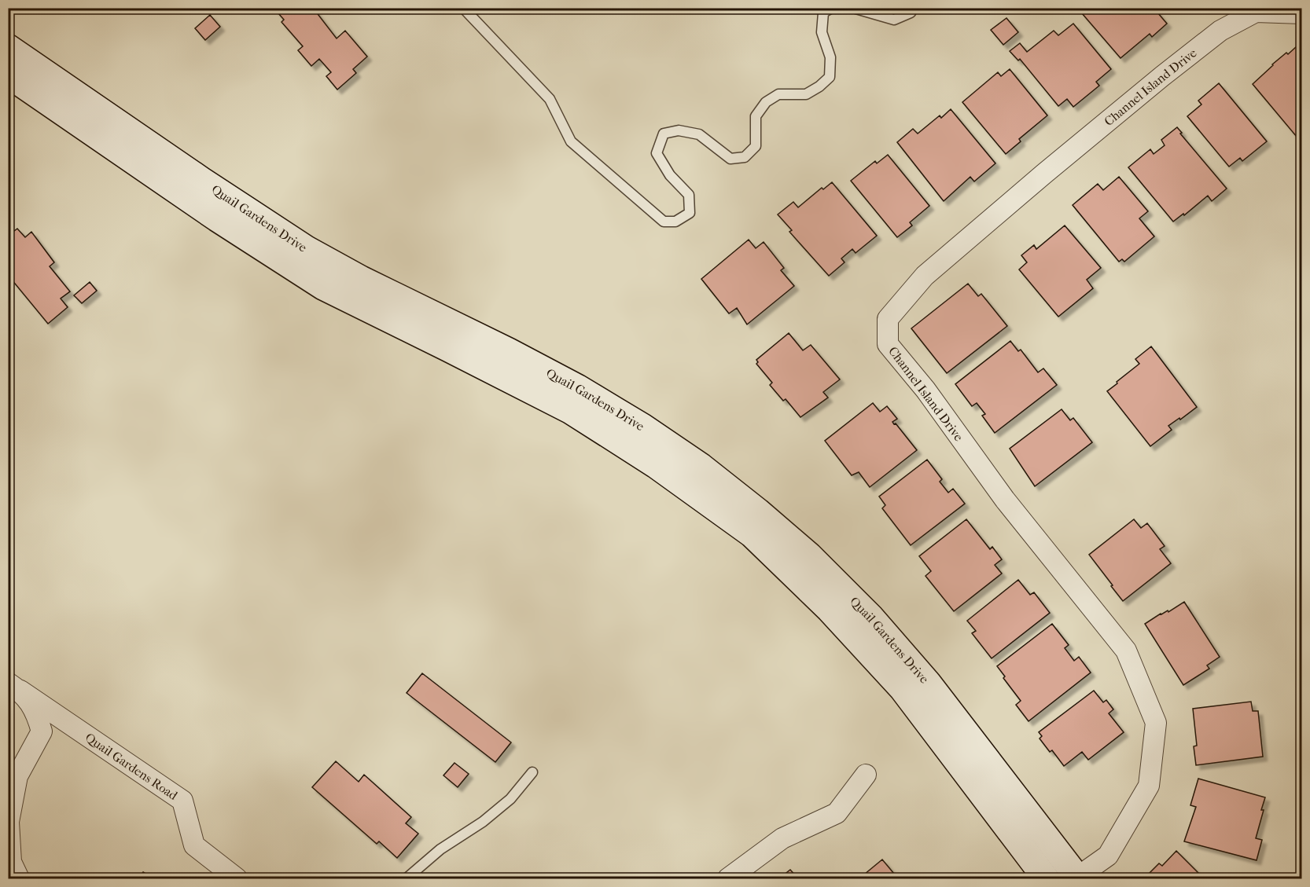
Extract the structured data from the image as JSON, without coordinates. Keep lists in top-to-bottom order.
{
  "streets": {
    "main road": ["Quail Gardens Drive"],
    "street": ["Channel Island Drive", "Quail Gardens Road"]
  },
  "crossings": [
    ["Channel Island Drive", "Quail Gardens Drive"]
  ]
}
